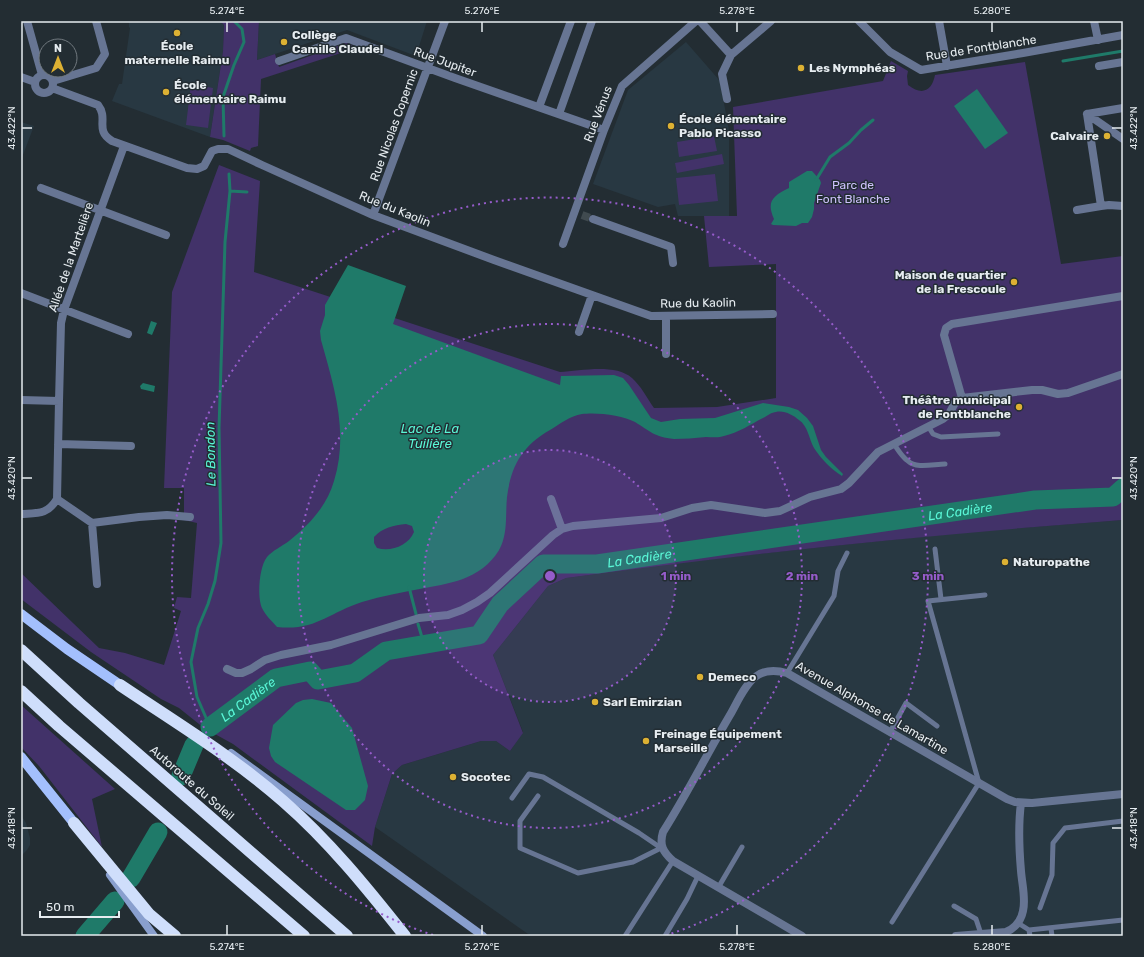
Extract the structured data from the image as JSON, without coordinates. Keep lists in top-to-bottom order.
{
  "streets": {
    "highway": ["Autoroute du Soleil"],
    "street": [
      "Rue de Fontblanche",
      "Rue Jupiter",
      "Rue Vénus",
      "Rue Nicolas Copernic",
      "Rue du Kaolin",
      "Allée de la Martelière",
      "Avenue Alphonse de Lamartine"
    ]
  },
  "crossings": [
    ["Rue Jupiter", "Rue Vénus"],
    ["Rue Jupiter", "Rue Nicolas Copernic"],
    ["Rue Nicolas Copernic", "Rue du Kaolin"],
    ["Rue du Kaolin", "Allée de la Martelière"]
  ],
  "water": ["Lac de La Tuilière", "Le Bondon", "La Cadière"],
  "parks": ["Parc de Font Blanche"],
  "places": [
    "École maternelle Raimu",
    "Collège Camille Claudel",
    "Les Nymphéas",
    "École élémentaire Raimu",
    "École élémentaire Pablo Picasso",
    "Calvaire",
    "Maison de quartier de la Frescoule",
    "Théâtre municipal de Fontblanche",
    "Naturopathe",
    "Demeco",
    "Sarl Emirzian",
    "Freinage Équipement Marseille",
    "Socotec"
  ],
  "scale_bar": "50 m",
  "north": "top",
  "coordinates": [
    "5.274°E",
    "5.276°E",
    "5.278°E",
    "5.280°E",
    "43.422°N",
    "43.420°N",
    "43.418°N"
  ],
  "rings": ["1 min", "2 min", "3 min"]
}
